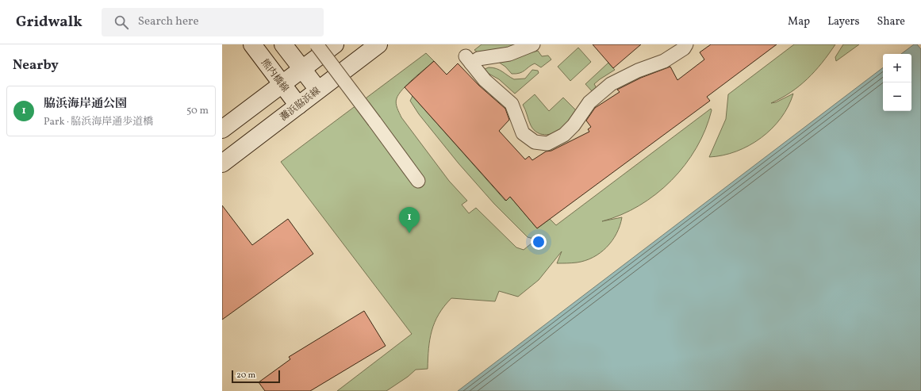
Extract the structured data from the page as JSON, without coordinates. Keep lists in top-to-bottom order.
{
  "streets": {
    "street": ["熊内橋線", "灘浜脇浜線"]
  },
  "crossings": [
    ["熊内橋線", "灘浜脇浜線"]
  ],
  "scale_bar": "20 m",
  "page": {
    "header": "Gridwalk",
    "search": "Search here",
    "nav": ["Map", "Layers", "Share"],
    "heading": "Nearby",
    "map_buttons": ["+", "−"],
    "list": [
      {
        "mark": "1",
        "name": "脇浜海岸通公園",
        "note": "Park · 脇浜海岸通歩道橋",
        "value": "50 m"
      }
    ],
    "pins": "1",
    "scale": "20 m"
  }
}
